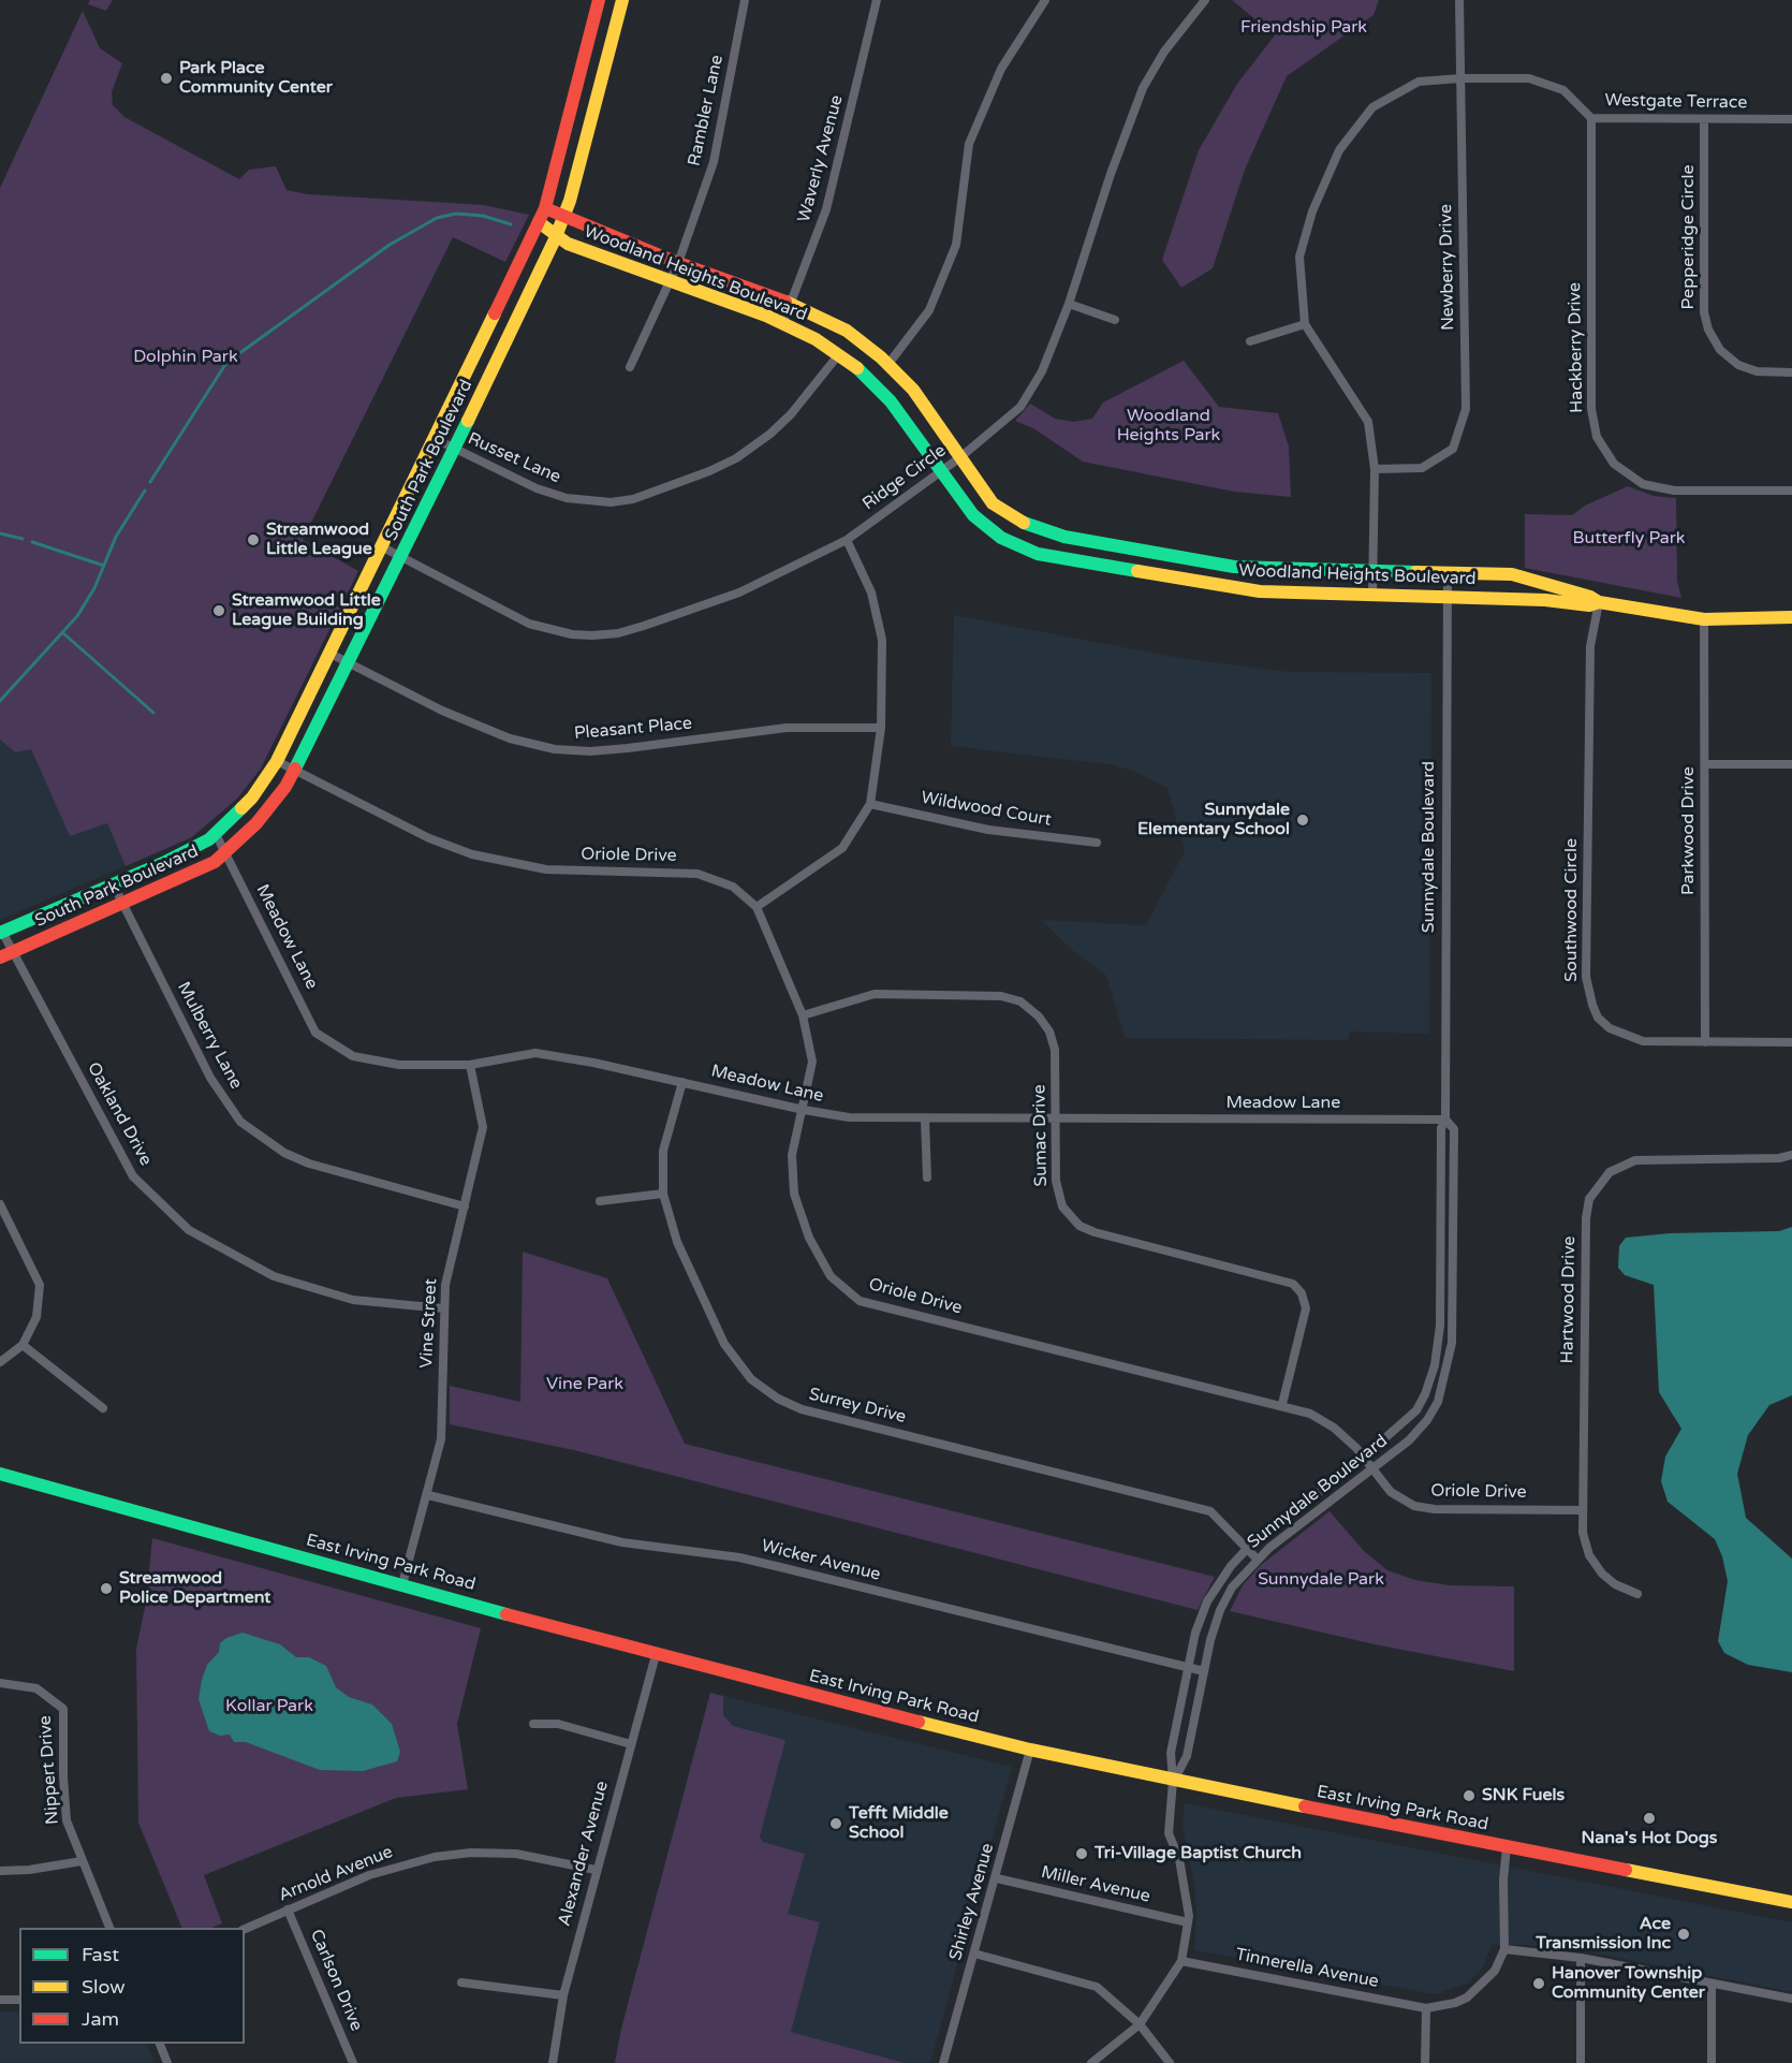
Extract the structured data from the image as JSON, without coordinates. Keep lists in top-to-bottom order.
{
  "streets": {
    "street": [
      "Westgate Terrace",
      "Rambler Lane",
      "Waverly Avenue",
      "Pepperidge Circle",
      "Newberry Drive",
      "Woodland Heights Boulevard",
      "Hackberry Drive",
      "Russet Lane",
      "South Park Boulevard",
      "Ridge Circle",
      "Pleasant Place",
      "Wildwood Court",
      "Parkwood Drive",
      "Sunnydale Boulevard",
      "Oriole Drive",
      "Southwood Circle",
      "Meadow Lane",
      "Mulberry Lane",
      "Oakland Drive",
      "Sumac Drive",
      "Hartwood Drive",
      "Vine Street",
      "Surrey Drive",
      "Wicker Avenue",
      "East Irving Park Road",
      "Nippert Drive",
      "Alexander Avenue",
      "Arnold Avenue",
      "Miller Avenue",
      "Shirley Avenue",
      "Tinnerella Avenue",
      "Carlson Drive"
    ]
  },
  "crossings": [
    ["Westgate Terrace", "Pepperidge Circle"],
    ["Westgate Terrace", "Newberry Drive"],
    ["Westgate Terrace", "Woodland Heights Boulevard"],
    ["Westgate Terrace", "Hackberry Drive"],
    ["Rambler Lane", "Woodland Heights Boulevard"],
    ["Waverly Avenue", "Woodland Heights Boulevard"],
    ["Woodland Heights Boulevard", "Russet Lane"],
    ["Woodland Heights Boulevard", "South Park Boulevard"],
    ["Woodland Heights Boulevard", "Ridge Circle"],
    ["Woodland Heights Boulevard", "Parkwood Drive"],
    ["Woodland Heights Boulevard", "Sunnydale Boulevard"],
    ["Woodland Heights Boulevard", "Southwood Circle"],
    ["Russet Lane", "South Park Boulevard"],
    ["South Park Boulevard", "Ridge Circle"],
    ["South Park Boulevard", "Pleasant Place"],
    ["South Park Boulevard", "Oriole Drive"],
    ["South Park Boulevard", "Meadow Lane"],
    ["South Park Boulevard", "Mulberry Lane"],
    ["South Park Boulevard", "Oakland Drive"],
    ["Parkwood Drive", "Southwood Circle"],
    ["Sunnydale Boulevard", "Oriole Drive"],
    ["Sunnydale Boulevard", "Meadow Lane"],
    ["Sunnydale Boulevard", "Surrey Drive"],
    ["Sunnydale Boulevard", "Wicker Avenue"],
    ["Sunnydale Boulevard", "East Irving Park Road"],
    ["Oriole Drive", "Meadow Lane"],
    ["Oriole Drive", "Sumac Drive"],
    ["Oriole Drive", "Hartwood Drive"],
    ["Meadow Lane", "Sumac Drive"],
    ["Meadow Lane", "Vine Street"],
    ["Meadow Lane", "Surrey Drive"],
    ["Mulberry Lane", "Vine Street"],
    ["Oakland Drive", "Vine Street"],
    ["Vine Street", "Wicker Avenue"],
    ["Vine Street", "East Irving Park Road"],
    ["East Irving Park Road", "Alexander Avenue"],
    ["East Irving Park Road", "Shirley Avenue"],
    ["Alexander Avenue", "Arnold Avenue"],
    ["Arnold Avenue", "Carlson Drive"],
    ["Miller Avenue", "Shirley Avenue"]
  ],
  "parks": [
    "Friendship Park",
    "Dolphin Park",
    "Woodland Heights Park",
    "Butterfly Park",
    "Vine Park",
    "Sunnydale Park",
    "Kollar Park"
  ],
  "places": [
    "Park Place Community Center",
    "Streamwood Little League",
    "Streamwood Little League Building",
    "Sunnydale Elementary School",
    "Streamwood Police Department",
    "SNK Fuels",
    "Nana's Hot Dogs",
    "Tefft Middle School",
    "Tri-Village Baptist Church",
    "Ace Transmission Inc",
    "Hanover Township Community Center"
  ],
  "legend": ["Fast", "Slow", "Jam"]
}
